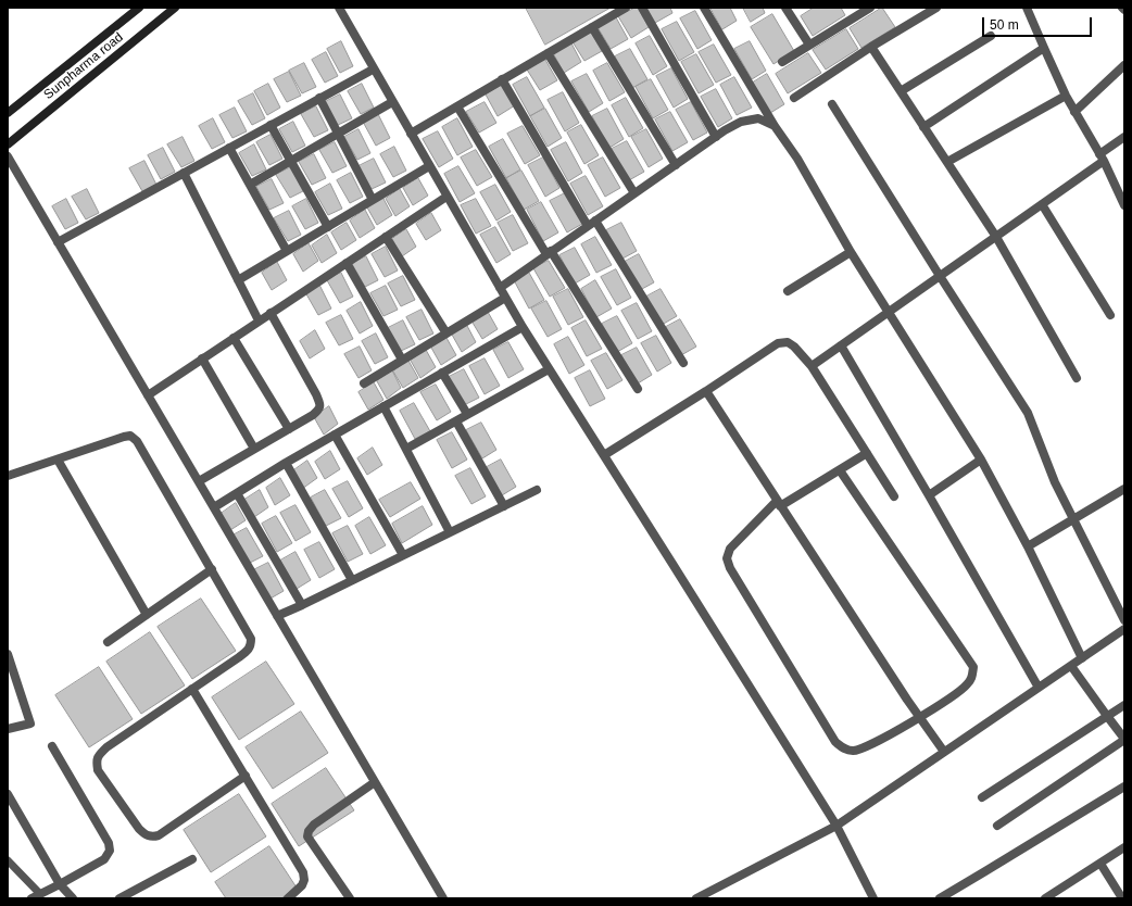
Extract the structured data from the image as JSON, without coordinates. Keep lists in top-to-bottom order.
{
  "streets": {
    "street": ["Sunpharma road"]
  },
  "scale_bar": "50 m"
}
